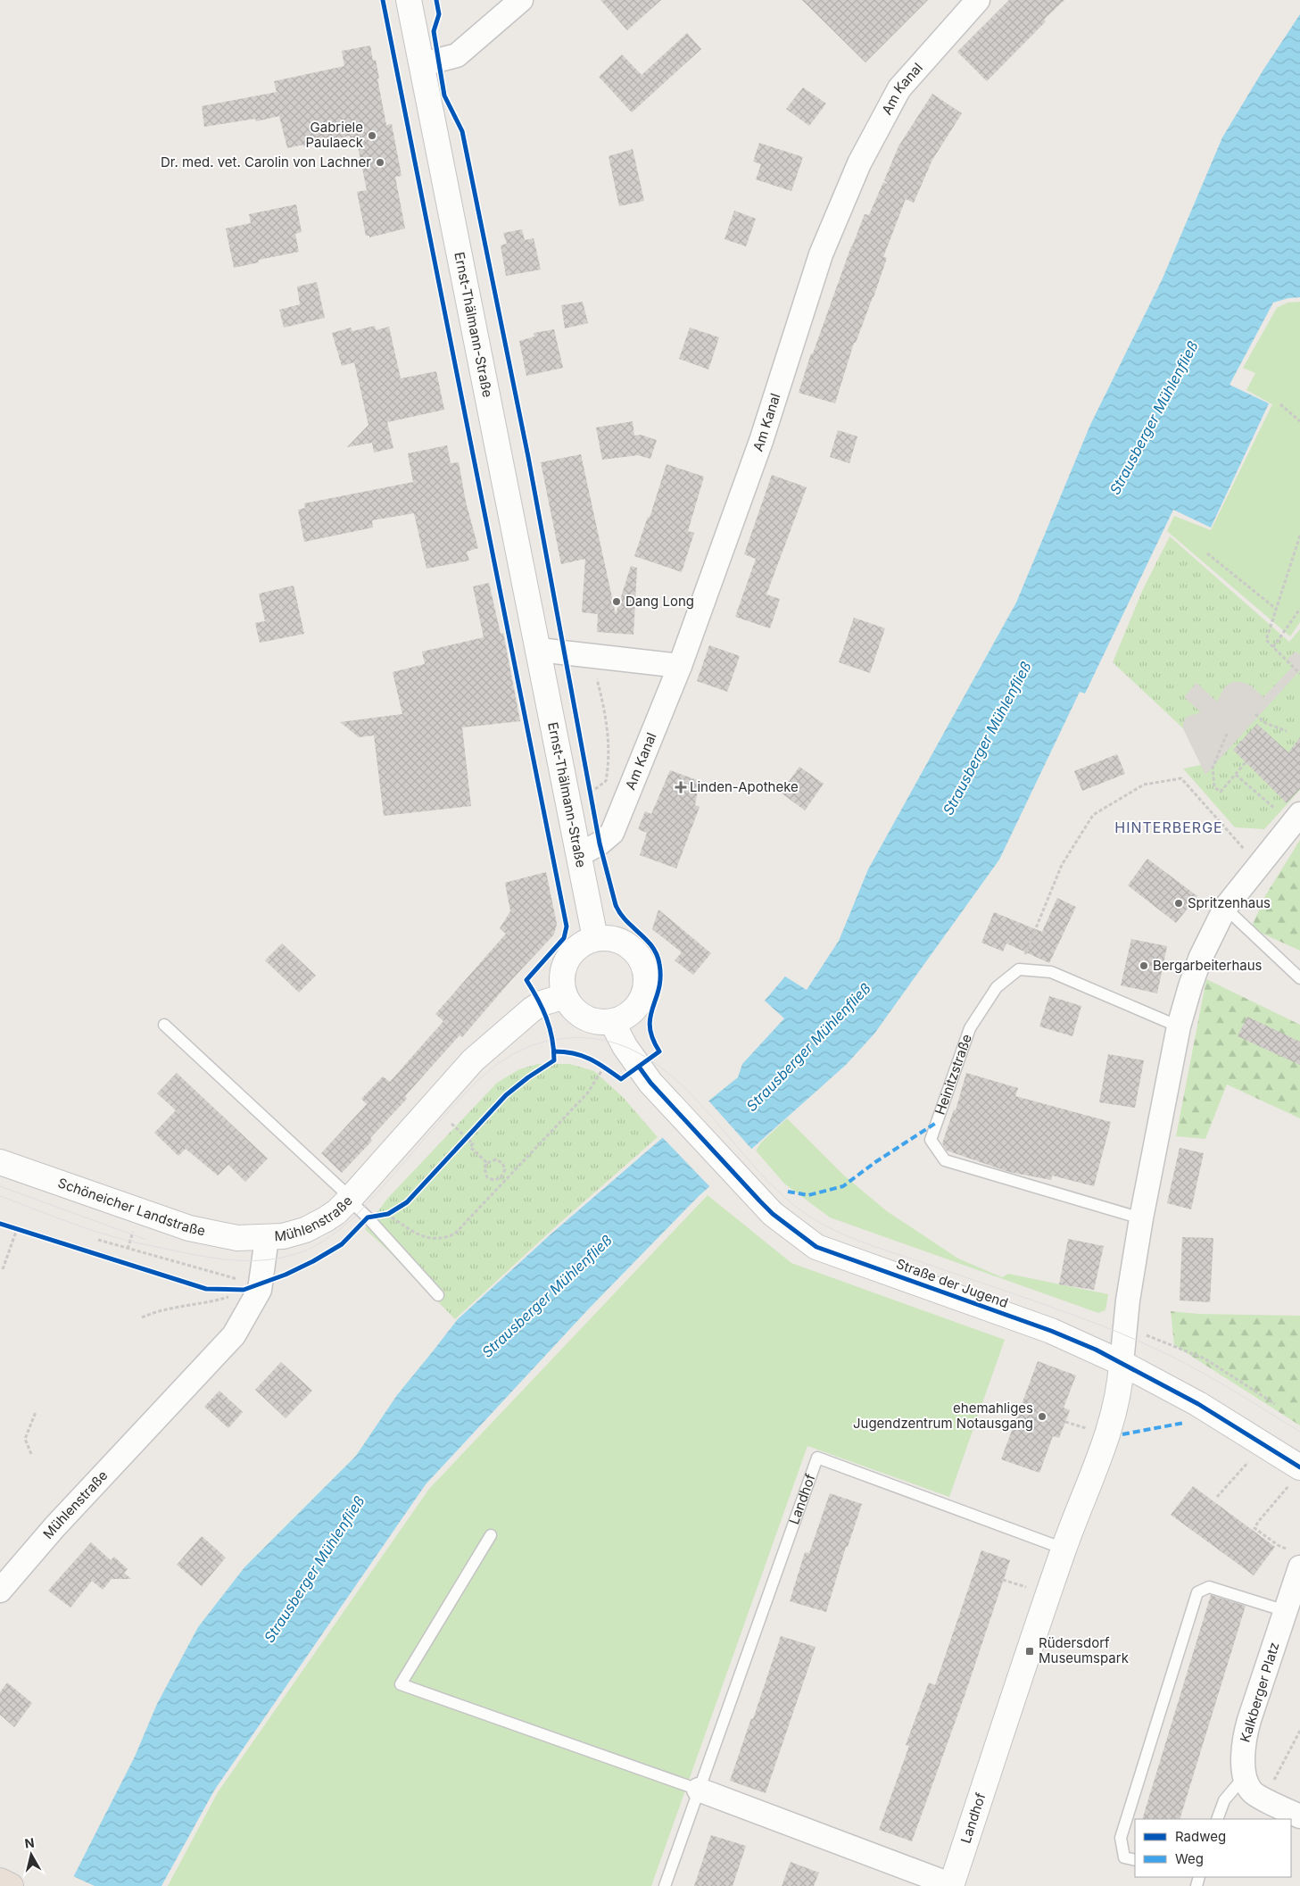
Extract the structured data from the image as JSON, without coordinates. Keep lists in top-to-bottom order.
{
  "streets": {
    "main road": [
      "Ernst-Thälmann-Straße",
      "Schöneicher Landstraße",
      "Mühlenstraße",
      "Straße der Jugend",
      "Landhof"
    ],
    "street": ["Am Kanal", "Kalkberger Platz"],
    "lane": ["Heinitzstraße"]
  },
  "crossings": [
    ["Am Kanal", "Ernst-Thälmann-Straße"],
    ["Ernst-Thälmann-Straße", "Mühlenstraße"],
    ["Ernst-Thälmann-Straße", "Straße der Jugend"],
    ["Schöneicher Landstraße", "Mühlenstraße"],
    ["Mühlenstraße", "Straße der Jugend"],
    ["Straße der Jugend", "Landhof"]
  ],
  "districts": ["HINTERBERGE"],
  "water": ["Strausberger Mühlenfließ"],
  "places": {
    "other": [
      "Gabriele Paulaeck",
      "Dr. med. vet. Carolin von Lachner",
      "Dang Long",
      "Spritzenhaus",
      "Bergarbeiterhaus",
      "ehemahliges Jugendzentrum Notausgang"
    ],
    "health": ["Linden-Apotheke"],
    "transit": ["Rüdersdorf Museumspark"]
  },
  "legend": ["Radweg", "Weg"],
  "north": "top"
}
